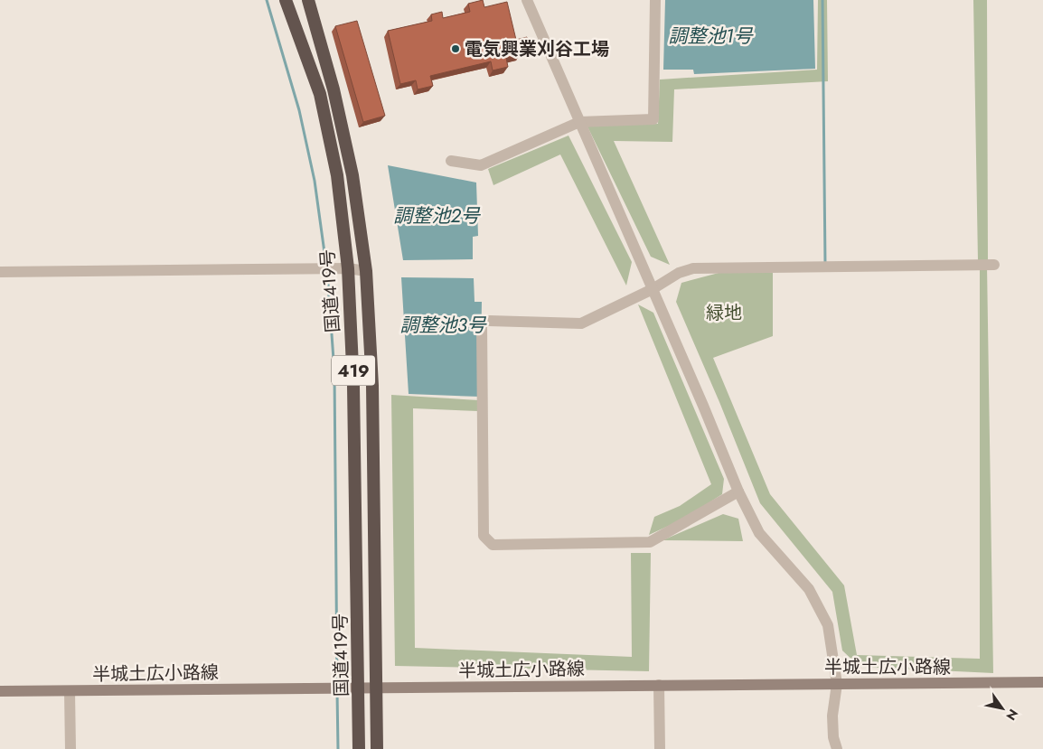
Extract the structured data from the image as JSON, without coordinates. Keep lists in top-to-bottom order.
{
  "streets": {
    "highway": ["国道419号", "419"],
    "main road": ["半城土広小路線"]
  },
  "crossings": [
    ["国道419号", "半城土広小路線"]
  ],
  "water": ["調整池1号", "調整池2号", "調整池3号"],
  "parks": ["緑地"],
  "places": ["電気興業刈谷工場"],
  "north": "bottom right"
}
